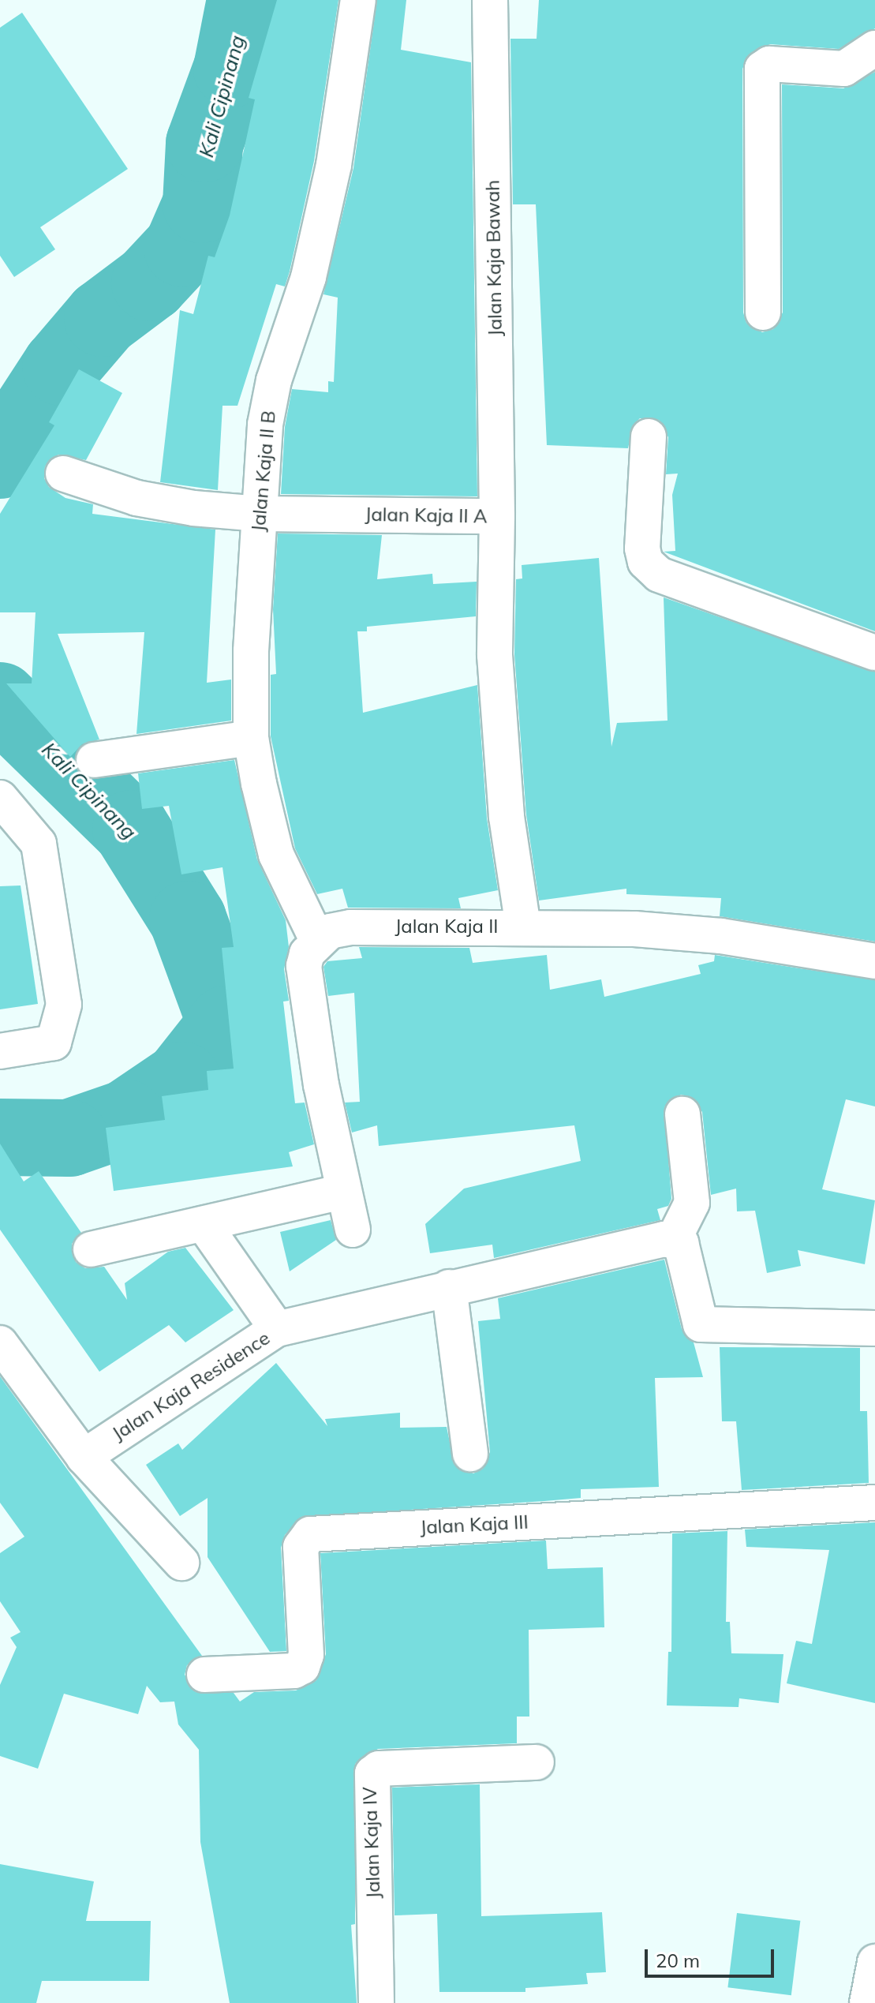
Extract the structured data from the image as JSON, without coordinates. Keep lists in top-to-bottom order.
{
  "streets": {
    "street": [
      "Jalan Kaja Bawah",
      "Jalan Kaja II B",
      "Jalan Kaja II A",
      "Jalan Kaja II",
      "Jalan Kaja Residence",
      "Jalan Kaja III",
      "Jalan Kaja IV"
    ]
  },
  "crossings": [
    ["Jalan Kaja Bawah", "Jalan Kaja II A"],
    ["Jalan Kaja II B", "Jalan Kaja II A"],
    ["Jalan Kaja II B", "Jalan Kaja II"],
    ["Jalan Kaja II A", "Jalan Kaja II"]
  ],
  "water": ["Kali Cipinang"],
  "scale_bar": "20 m"
}
